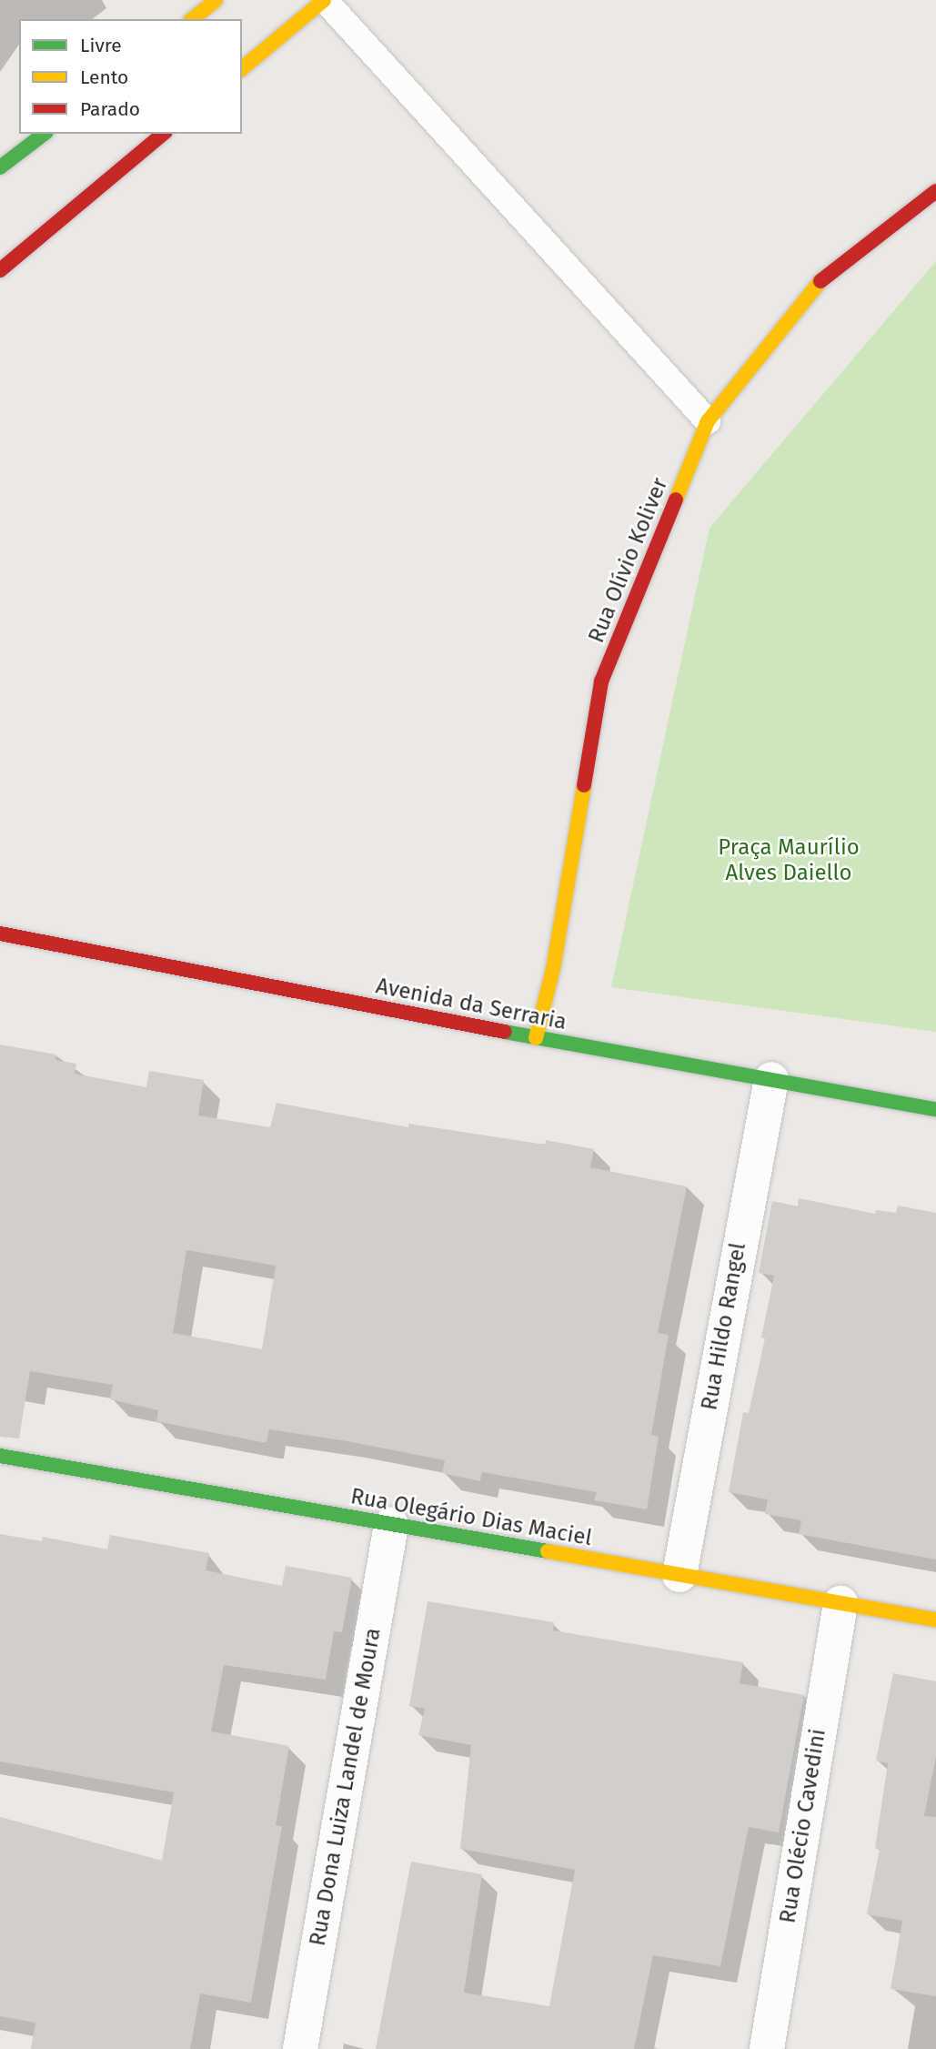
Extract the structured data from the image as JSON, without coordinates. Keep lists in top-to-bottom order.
{
  "streets": {
    "street": [
      "Rua Olívio Koliver",
      "Avenida da Serraria",
      "Rua Hildo Rangel",
      "Rua Olegário Dias Maciel",
      "Rua Dona Luiza Landel de Moura",
      "Rua Olécio Cavedini"
    ]
  },
  "crossings": [
    ["Rua Olívio Koliver", "Avenida da Serraria"],
    ["Avenida da Serraria", "Rua Hildo Rangel"],
    ["Rua Hildo Rangel", "Rua Olegário Dias Maciel"],
    ["Rua Olegário Dias Maciel", "Rua Dona Luiza Landel de Moura"],
    ["Rua Olegário Dias Maciel", "Rua Olécio Cavedini"]
  ],
  "parks": ["Praça Maurílio Alves Daiello"],
  "legend": ["Livre", "Lento", "Parado"]
}
